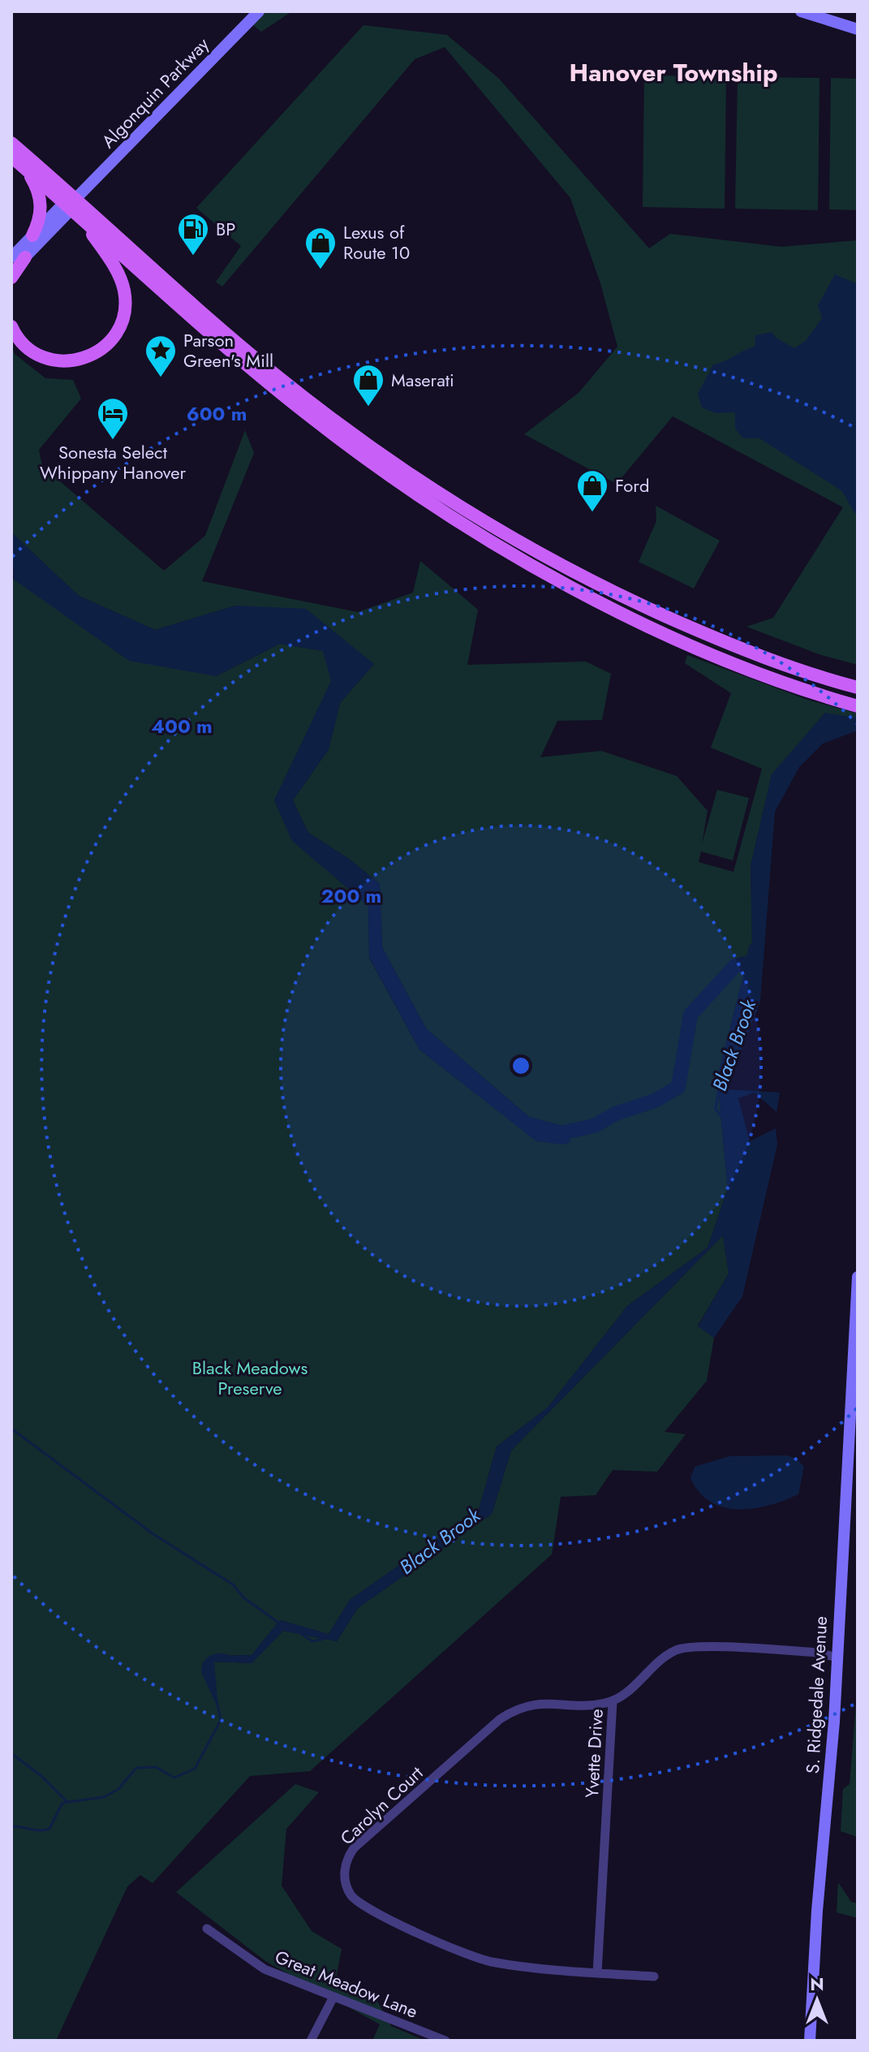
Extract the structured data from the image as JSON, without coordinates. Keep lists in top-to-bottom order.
{
  "streets": {
    "main road": ["Algonquin Parkway", "S. Ridgedale Avenue"],
    "street": ["Yvette Drive", "Carolyn Court", "Great Meadow Lane"]
  },
  "crossings": [
    ["S. Ridgedale Avenue", "Yvette Drive"],
    ["Yvette Drive", "Carolyn Court"]
  ],
  "districts": ["Hanover Township"],
  "water": ["Black Brook"],
  "parks": ["Black Meadows Preserve"],
  "places": {
    "fuel station": ["BP"],
    "shop": ["Lexus of Route 10", "Maserati", "Ford"],
    "place": ["Parson Green's Mill"],
    "hotel": ["Sonesta Select Whippany Hanover"]
  },
  "north": "top",
  "rings": ["600 m", "400 m", "200 m"]
}
